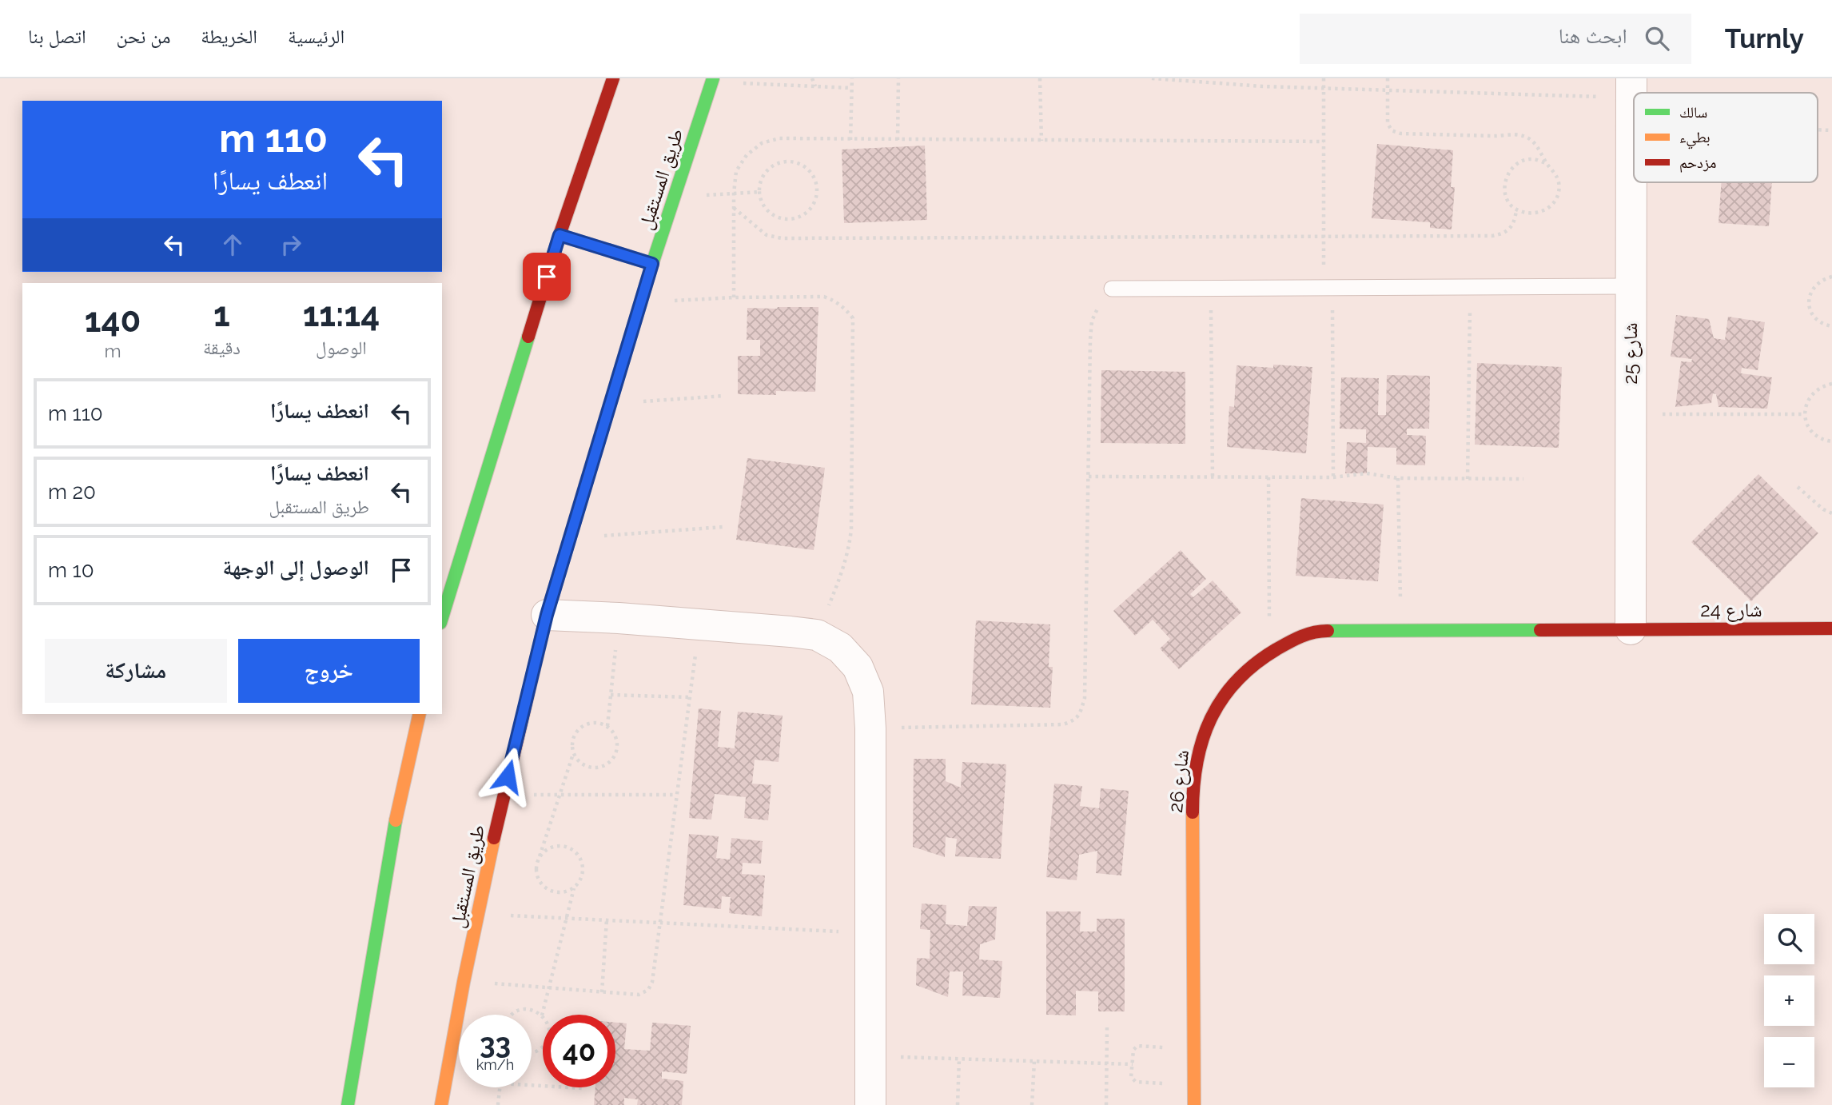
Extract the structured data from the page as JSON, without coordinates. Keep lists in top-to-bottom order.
{
  "streets": {
    "street": [
      "طريق المستقبل",
      "شارع 25",
      "شارع 24",
      "شارع 26"
    ]
  },
  "crossings": [
    ["شارع 25", "شارع 24"],
    ["شارع 25", "شارع 26"],
    ["شارع 24", "شارع 26"]
  ],
  "legend": ["سالك", "بطيء", "مزدحم"],
  "page": {
    "header": "Turnly",
    "search": "ابحث هنا",
    "nav": [
      "الرئيسية",
      "الخريطة",
      "من نحن",
      "اتصل بنا"
    ],
    "turn": ["110 m", "انعطف يسارًا"],
    "eta": [
      "11:14",
      "الوصول",
      "1",
      "دقيقة",
      "140",
      "m"
    ],
    "list": [
      {
        "name": "انعطف يسارًا",
        "value": "110 m"
      },
      {
        "name": "انعطف يسارًا",
        "note": "طريق المستقبل",
        "value": "20 m"
      },
      {
        "name": "الوصول إلى الوجهة",
        "value": "10 m"
      }
    ],
    "buttons": ["خروج", "مشاركة"],
    "map_buttons": ["+", "−"],
    "speed": "33 km/h",
    "limit": "40"
  }
}
